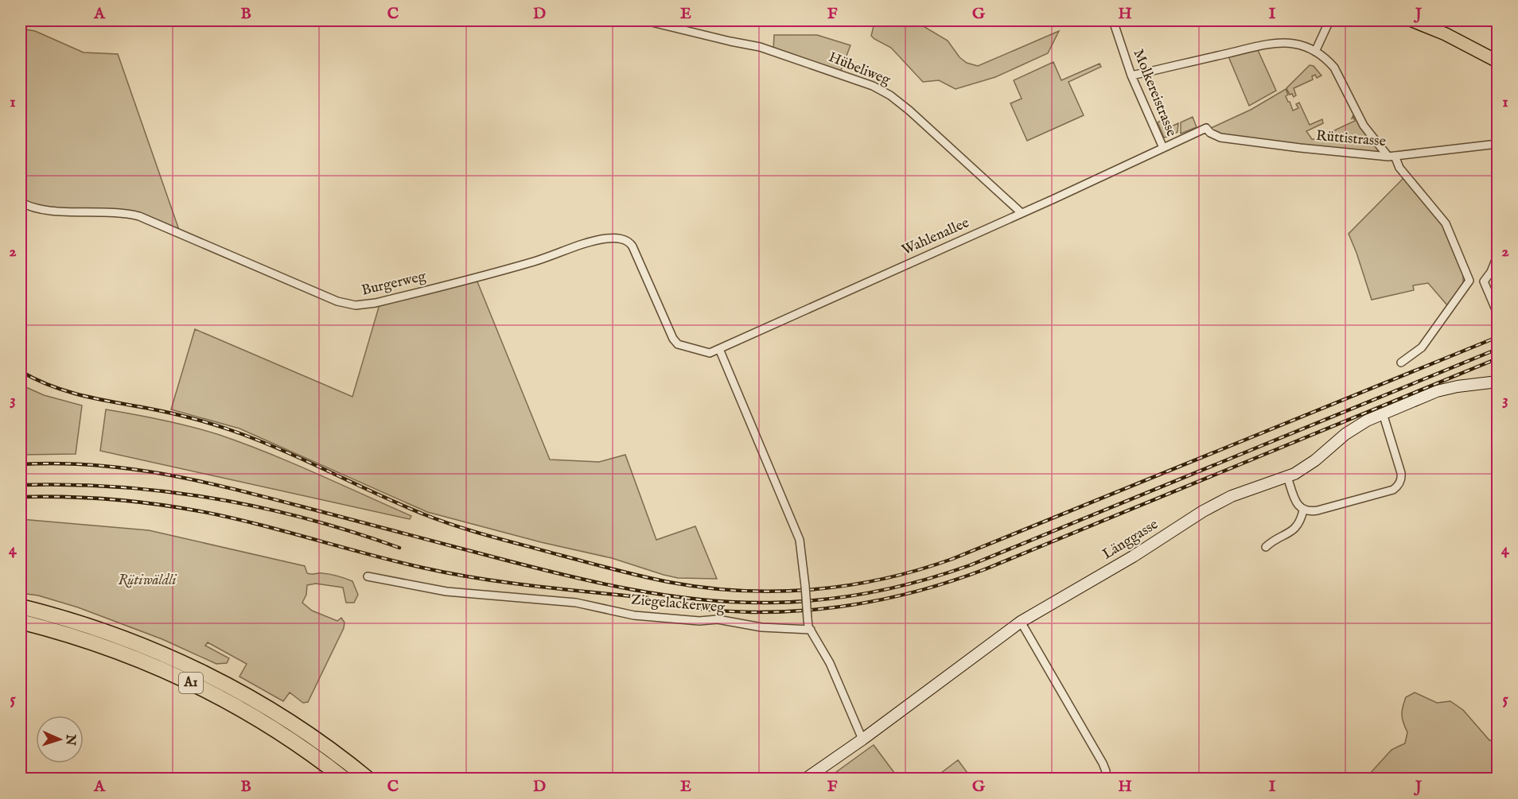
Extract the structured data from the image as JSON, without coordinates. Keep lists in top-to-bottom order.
{
  "streets": {
    "highway": ["A1"],
    "street": [
      "Hübeliweg",
      "Molkereistrasse",
      "Rüttistrasse",
      "Wahlenallee",
      "Burgerweg",
      "Länggasse",
      "Ziegelackerweg"
    ]
  },
  "crossings": [
    ["Hübeliweg", "Wahlenallee"],
    ["Molkereistrasse", "Wahlenallee"],
    ["Rüttistrasse", "Wahlenallee"],
    ["Wahlenallee", "Burgerweg"]
  ],
  "parks": ["Rütiwäldli"],
  "north": "right",
  "grid": {
    "columns": [
      "A",
      "B",
      "C",
      "D",
      "E",
      "F",
      "G",
      "H",
      "I",
      "J"
    ],
    "rows": [
      "1",
      "2",
      "3",
      "4",
      "5"
    ]
  }
}
